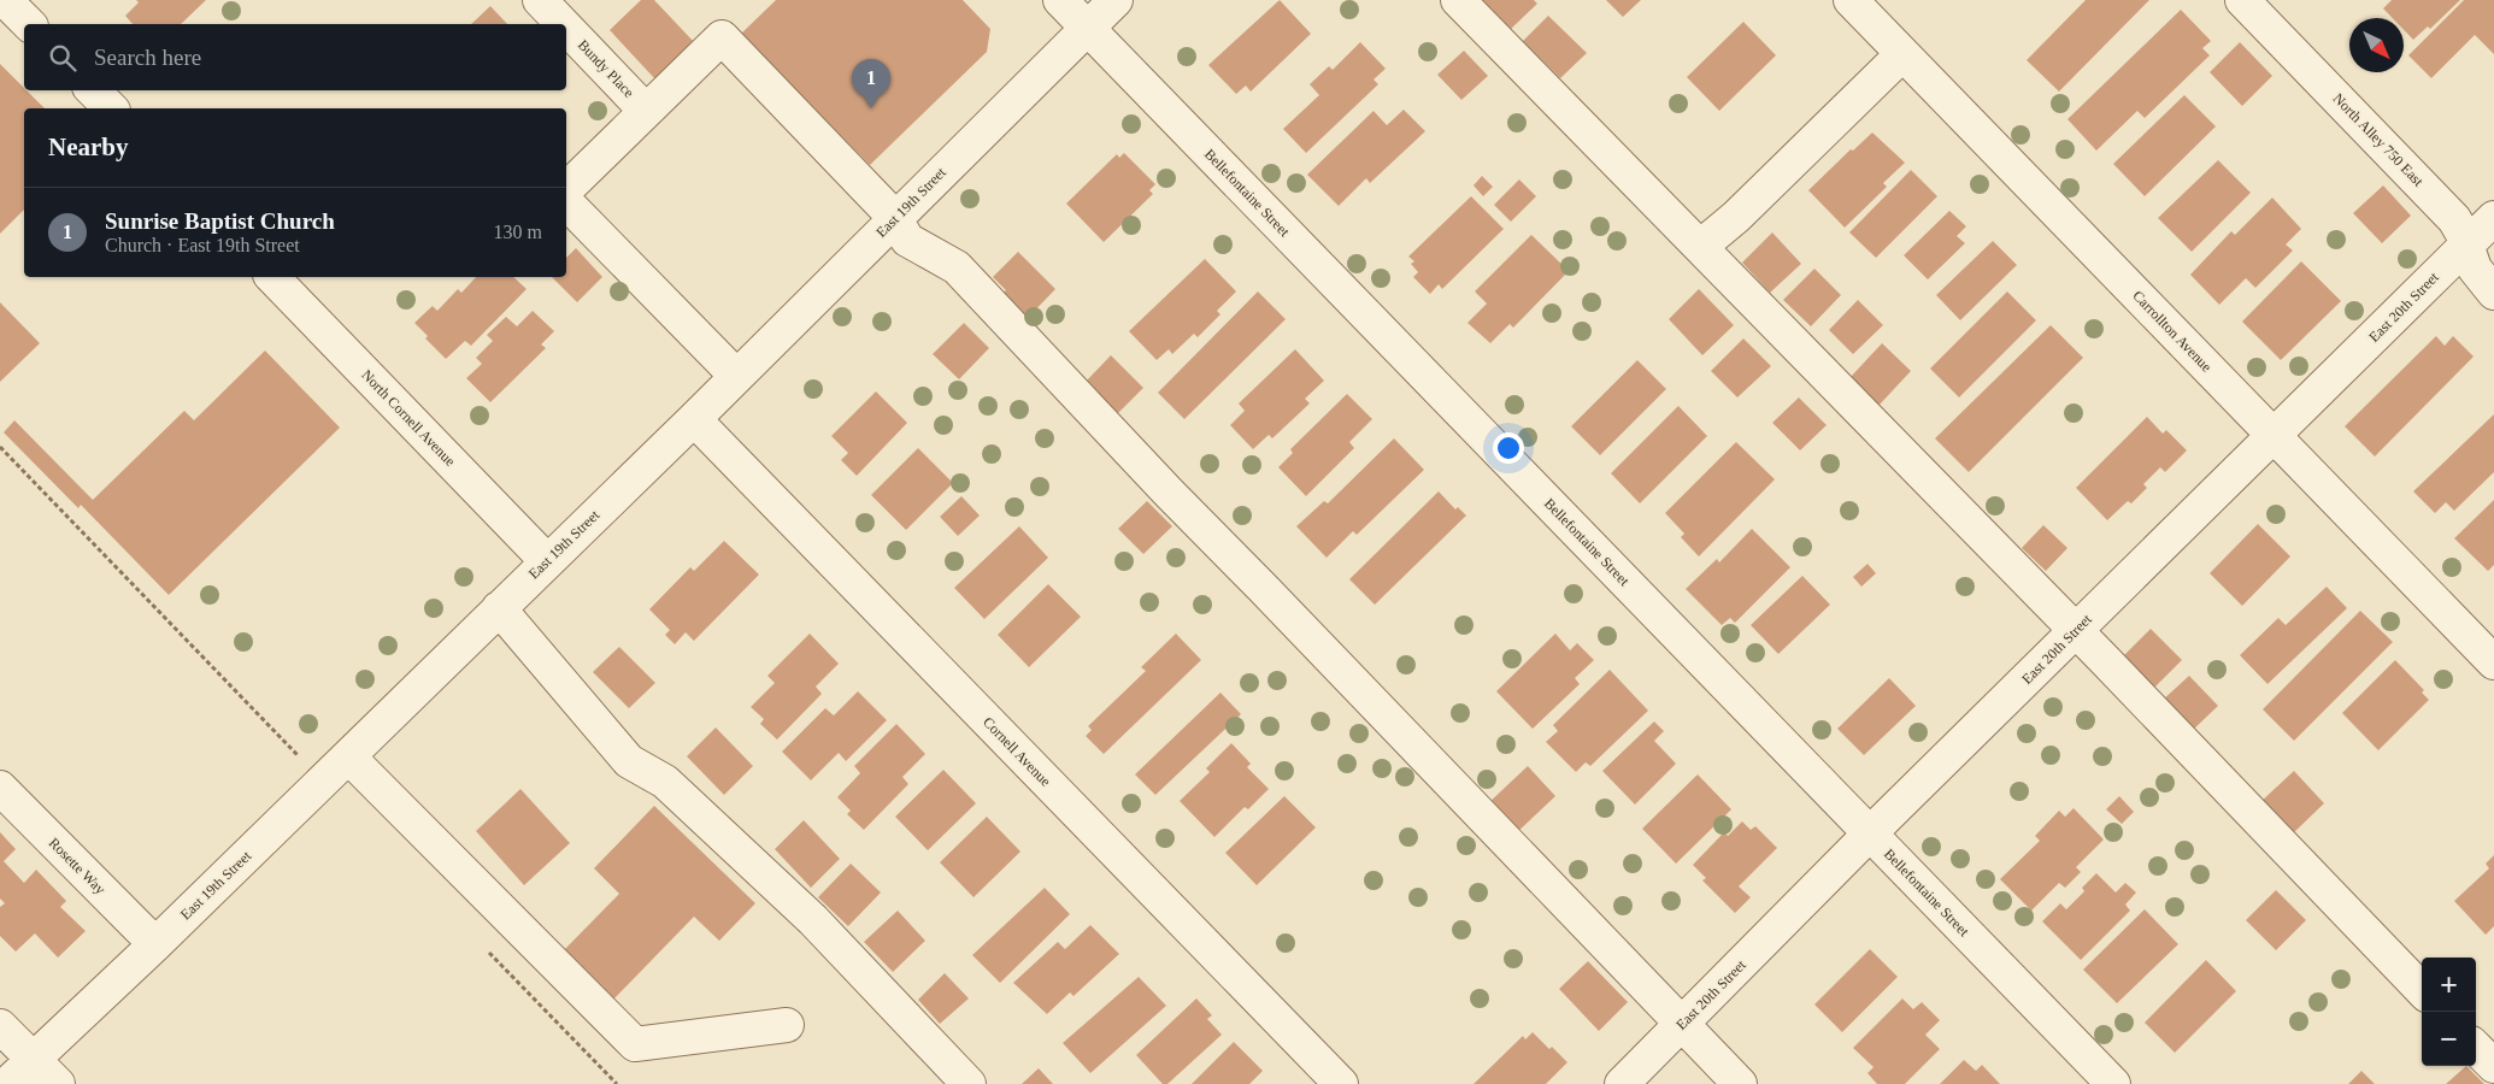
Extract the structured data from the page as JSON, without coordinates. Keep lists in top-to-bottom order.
{
  "streets": {
    "street": [
      "Bundy Place",
      "North Alley 750 East",
      "Bellefontaine Street",
      "East 19th Street",
      "East 20th Street",
      "Carrollton Avenue",
      "North Cornell Avenue",
      "Cornell Avenue",
      "Rosette Way"
    ]
  },
  "crossings": [
    ["North Alley 750 East", "East 20th Street"],
    ["Bellefontaine Street", "East 19th Street"],
    ["Bellefontaine Street", "East 20th Street"],
    ["East 19th Street", "North Cornell Avenue"],
    ["East 19th Street", "Cornell Avenue"],
    ["East 19th Street", "Rosette Way"],
    ["East 20th Street", "Carrollton Avenue"]
  ],
  "north": "bottom right",
  "page": {
    "search": "Search here",
    "pins": "1",
    "heading": "Nearby",
    "list": [
      {
        "mark": "1",
        "name": "Sunrise Baptist Church",
        "note": "Church · East 19th Street",
        "value": "130 m"
      }
    ],
    "map_buttons": ["+", "−"]
  }
}
